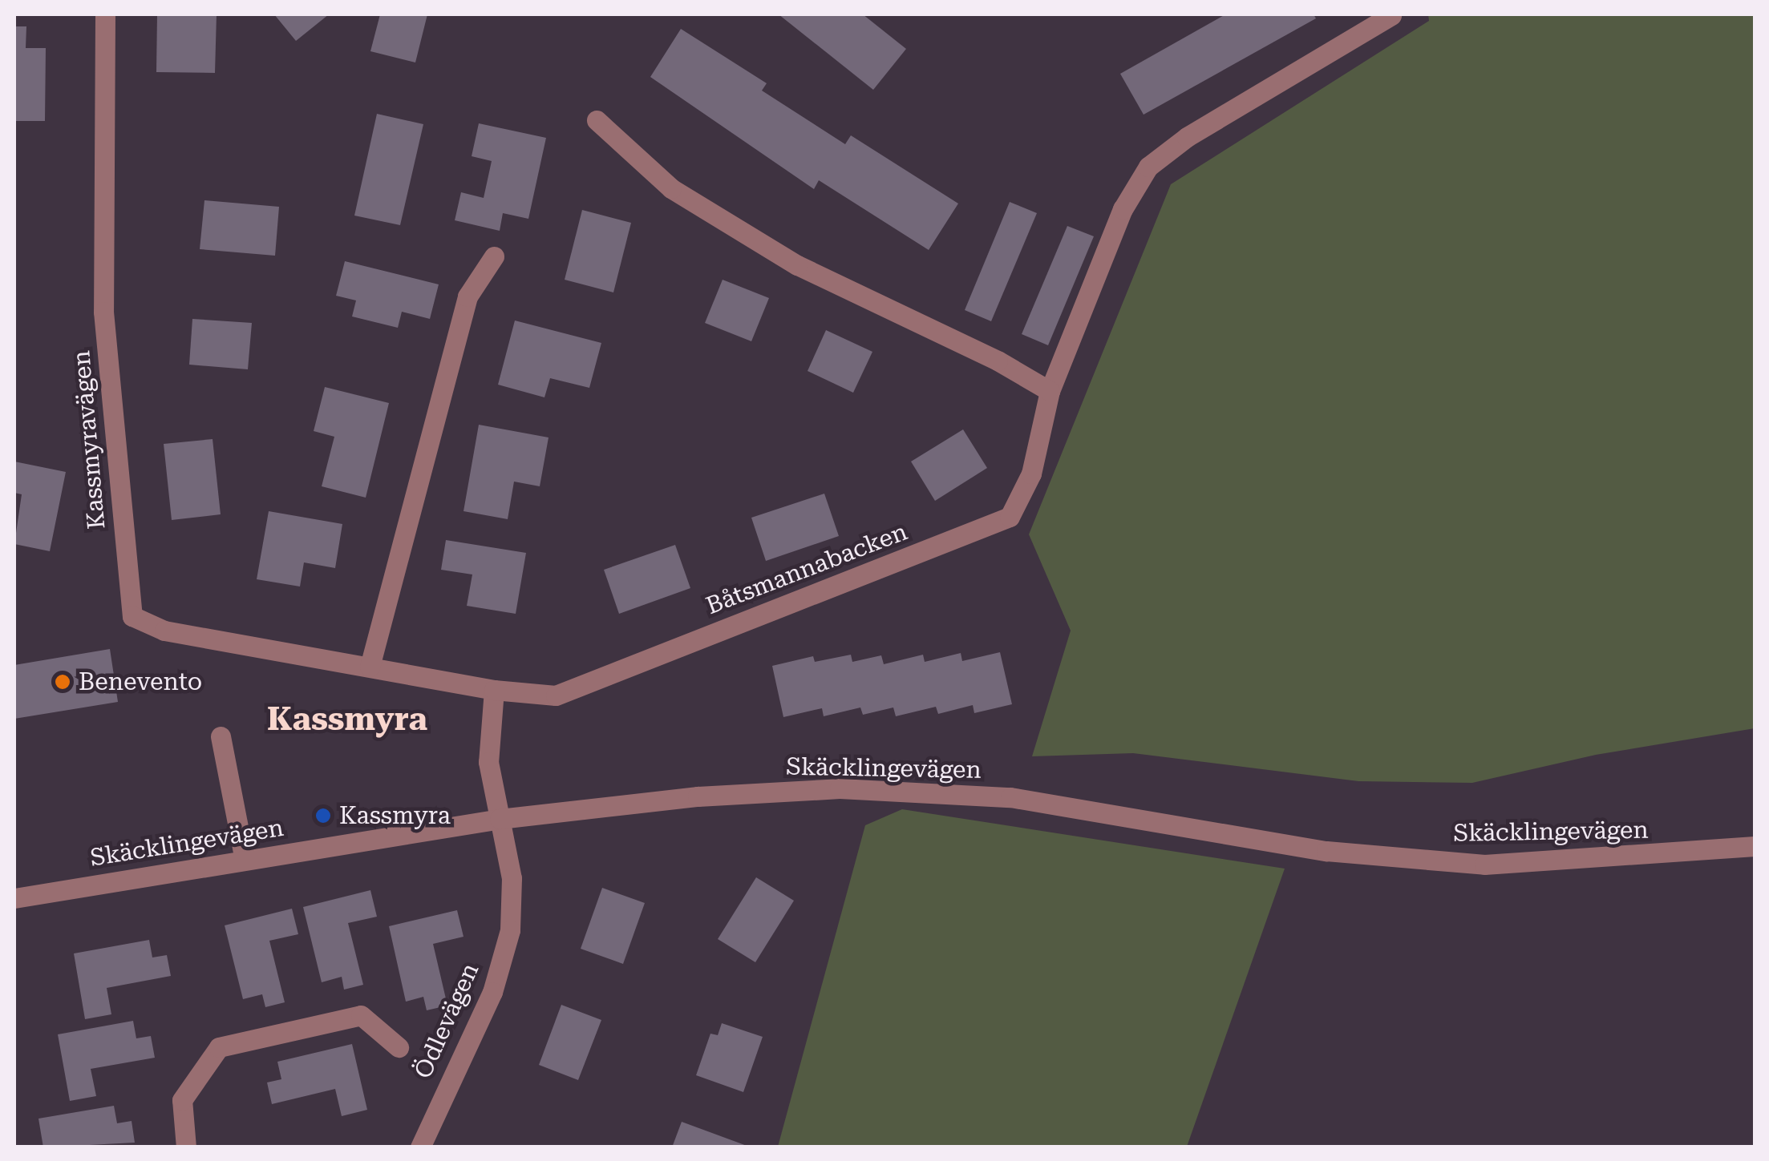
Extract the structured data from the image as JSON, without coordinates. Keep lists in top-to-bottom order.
{
  "streets": {
    "street": [
      "Kassmyravägen",
      "Båtsmannabacken",
      "Skäcklingevägen",
      "Ödlevägen"
    ]
  },
  "crossings": [
    ["Kassmyravägen", "Båtsmannabacken"],
    ["Skäcklingevägen", "Ödlevägen"]
  ],
  "districts": ["Kassmyra"],
  "places": ["Benevento", "Kassmyra"]
}
